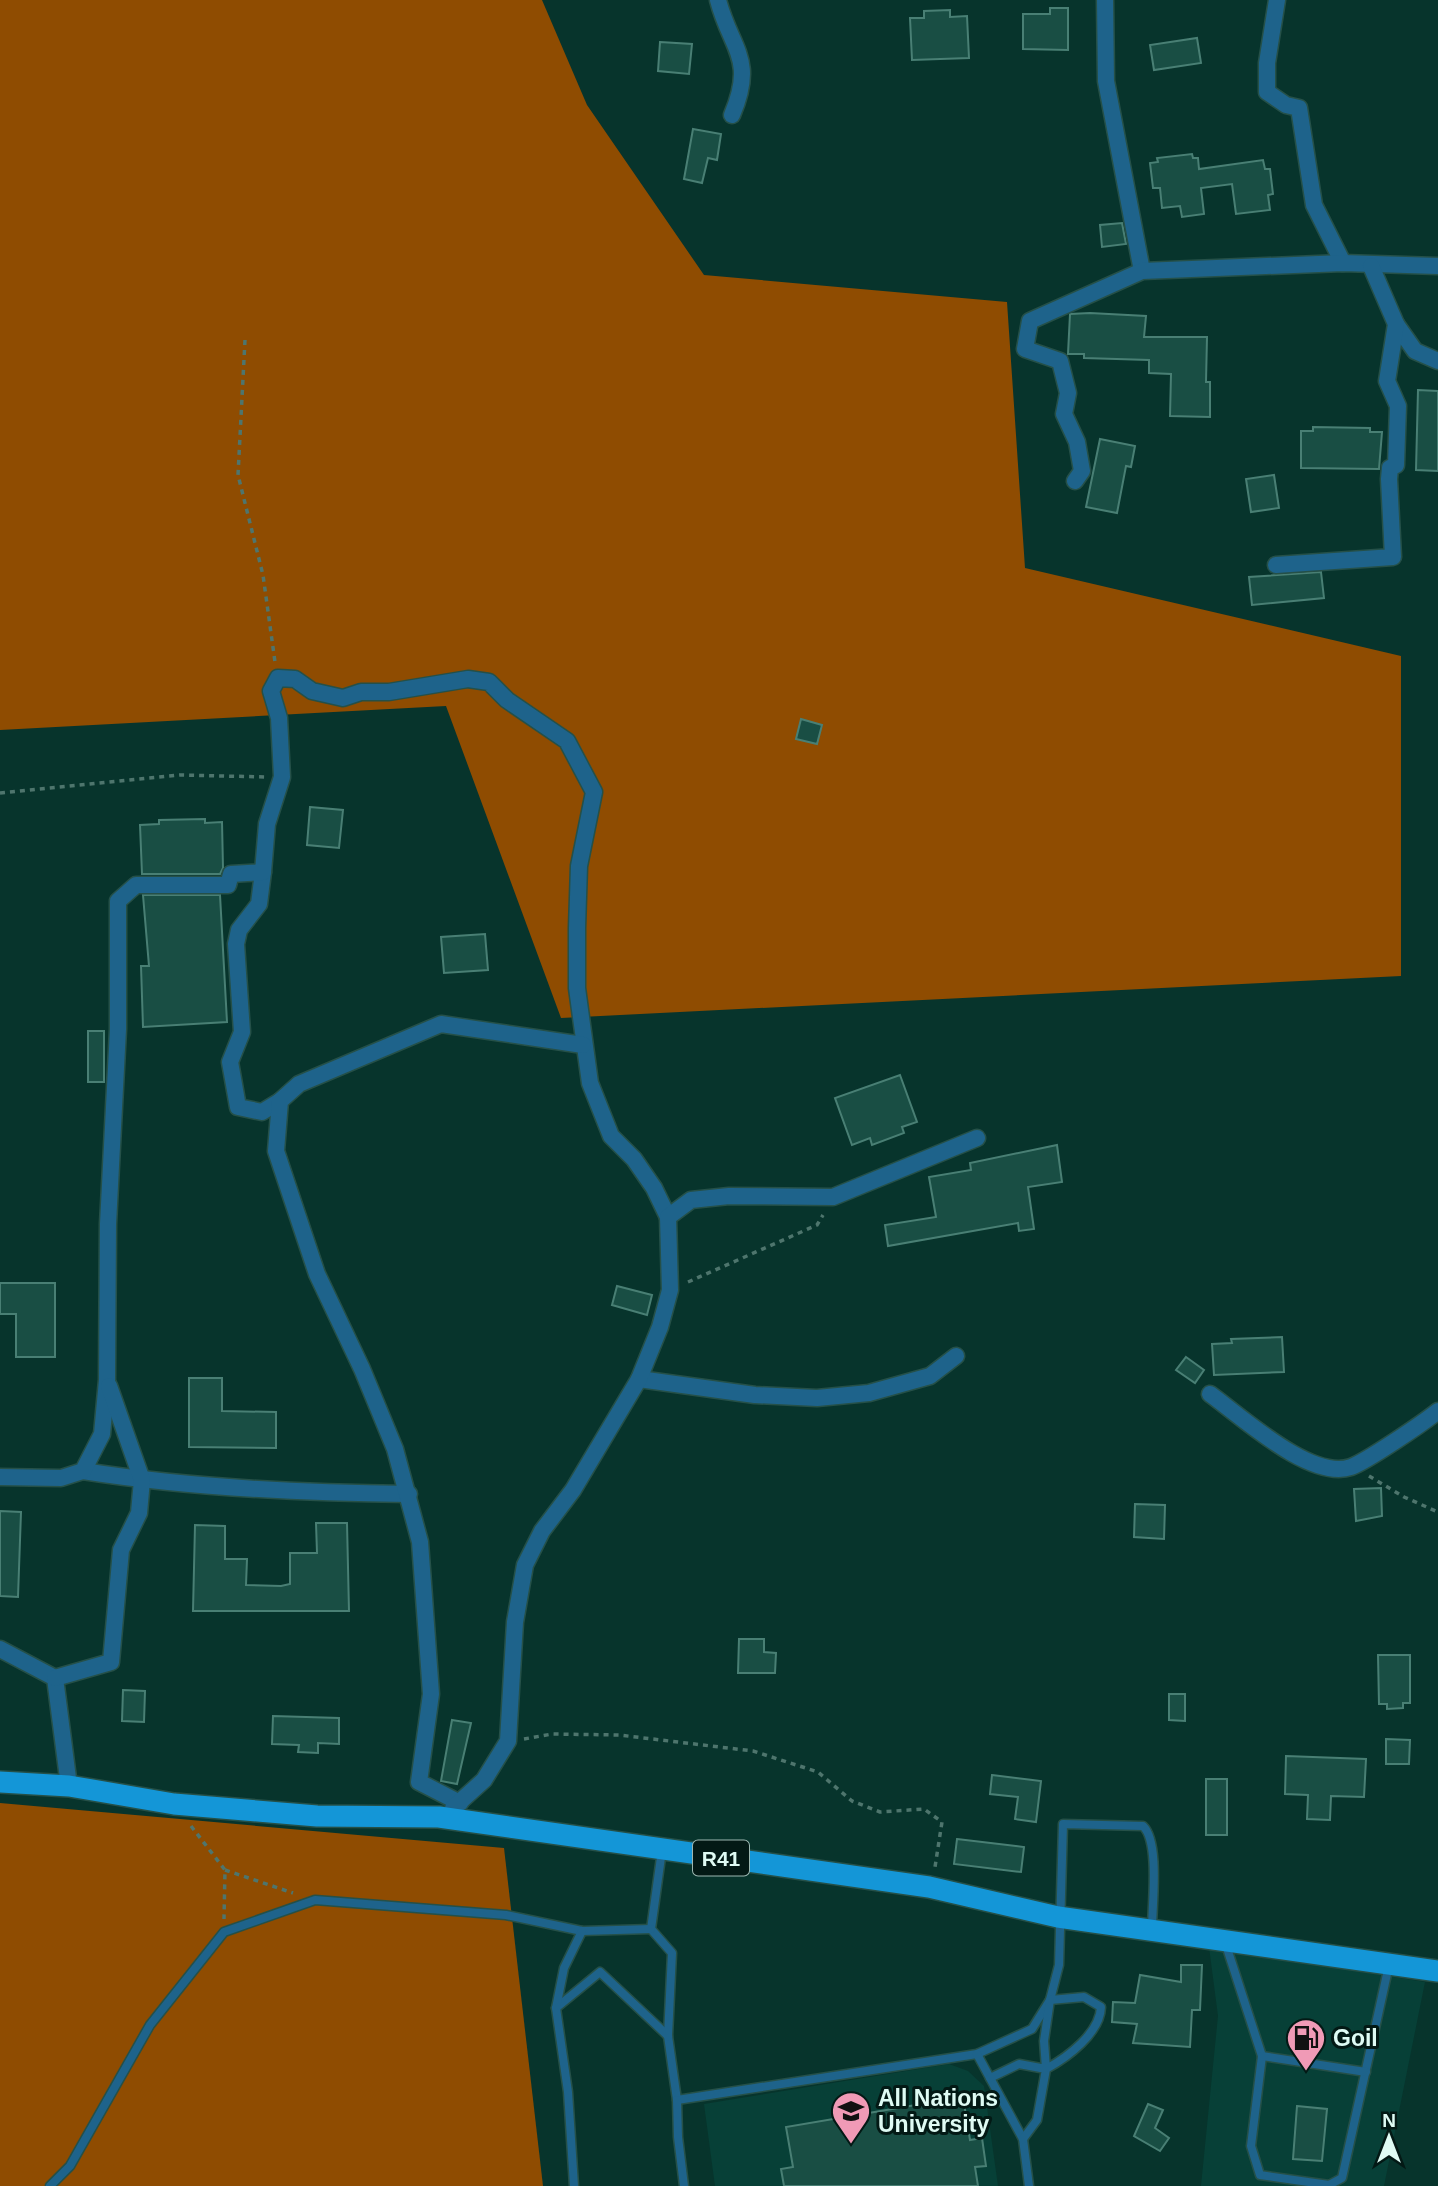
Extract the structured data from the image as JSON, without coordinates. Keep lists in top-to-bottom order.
{
  "streets": {
    "main road": ["R41"]
  },
  "places": {
    "fuel station": ["Goil"],
    "school or university": ["All Nations University"]
  },
  "north": "top"
}
